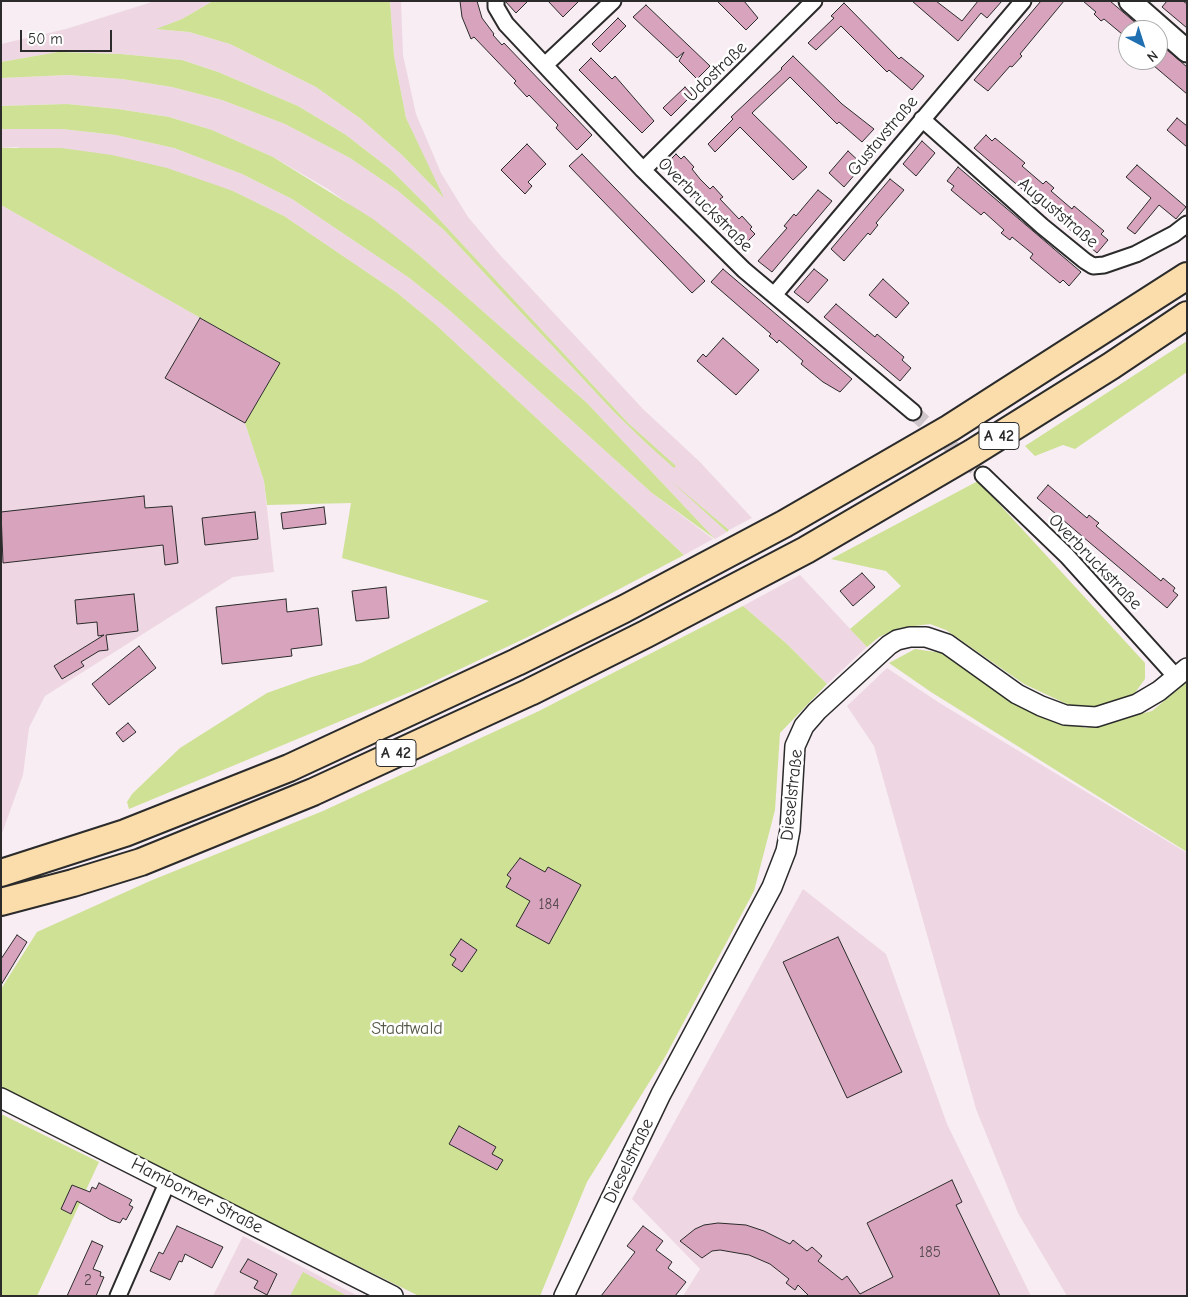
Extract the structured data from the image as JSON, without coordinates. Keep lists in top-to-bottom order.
{
  "streets": {
    "highway": ["A 42"],
    "street": [
      "Udostraße",
      "Gustavstraße",
      "Overbruckstraße",
      "Auguststraße",
      "Dieselstraße",
      "Hamborner Straße"
    ]
  },
  "crossings": [
    ["Udostraße", "Overbruckstraße"],
    ["Gustavstraße", "Overbruckstraße"],
    ["Gustavstraße", "Auguststraße"],
    ["Overbruckstraße", "Dieselstraße"]
  ],
  "parks": ["Stadtwald"],
  "house_numbers": ["184", "185", "2"],
  "scale_bar": "50 m",
  "north": "bottom right"
}
